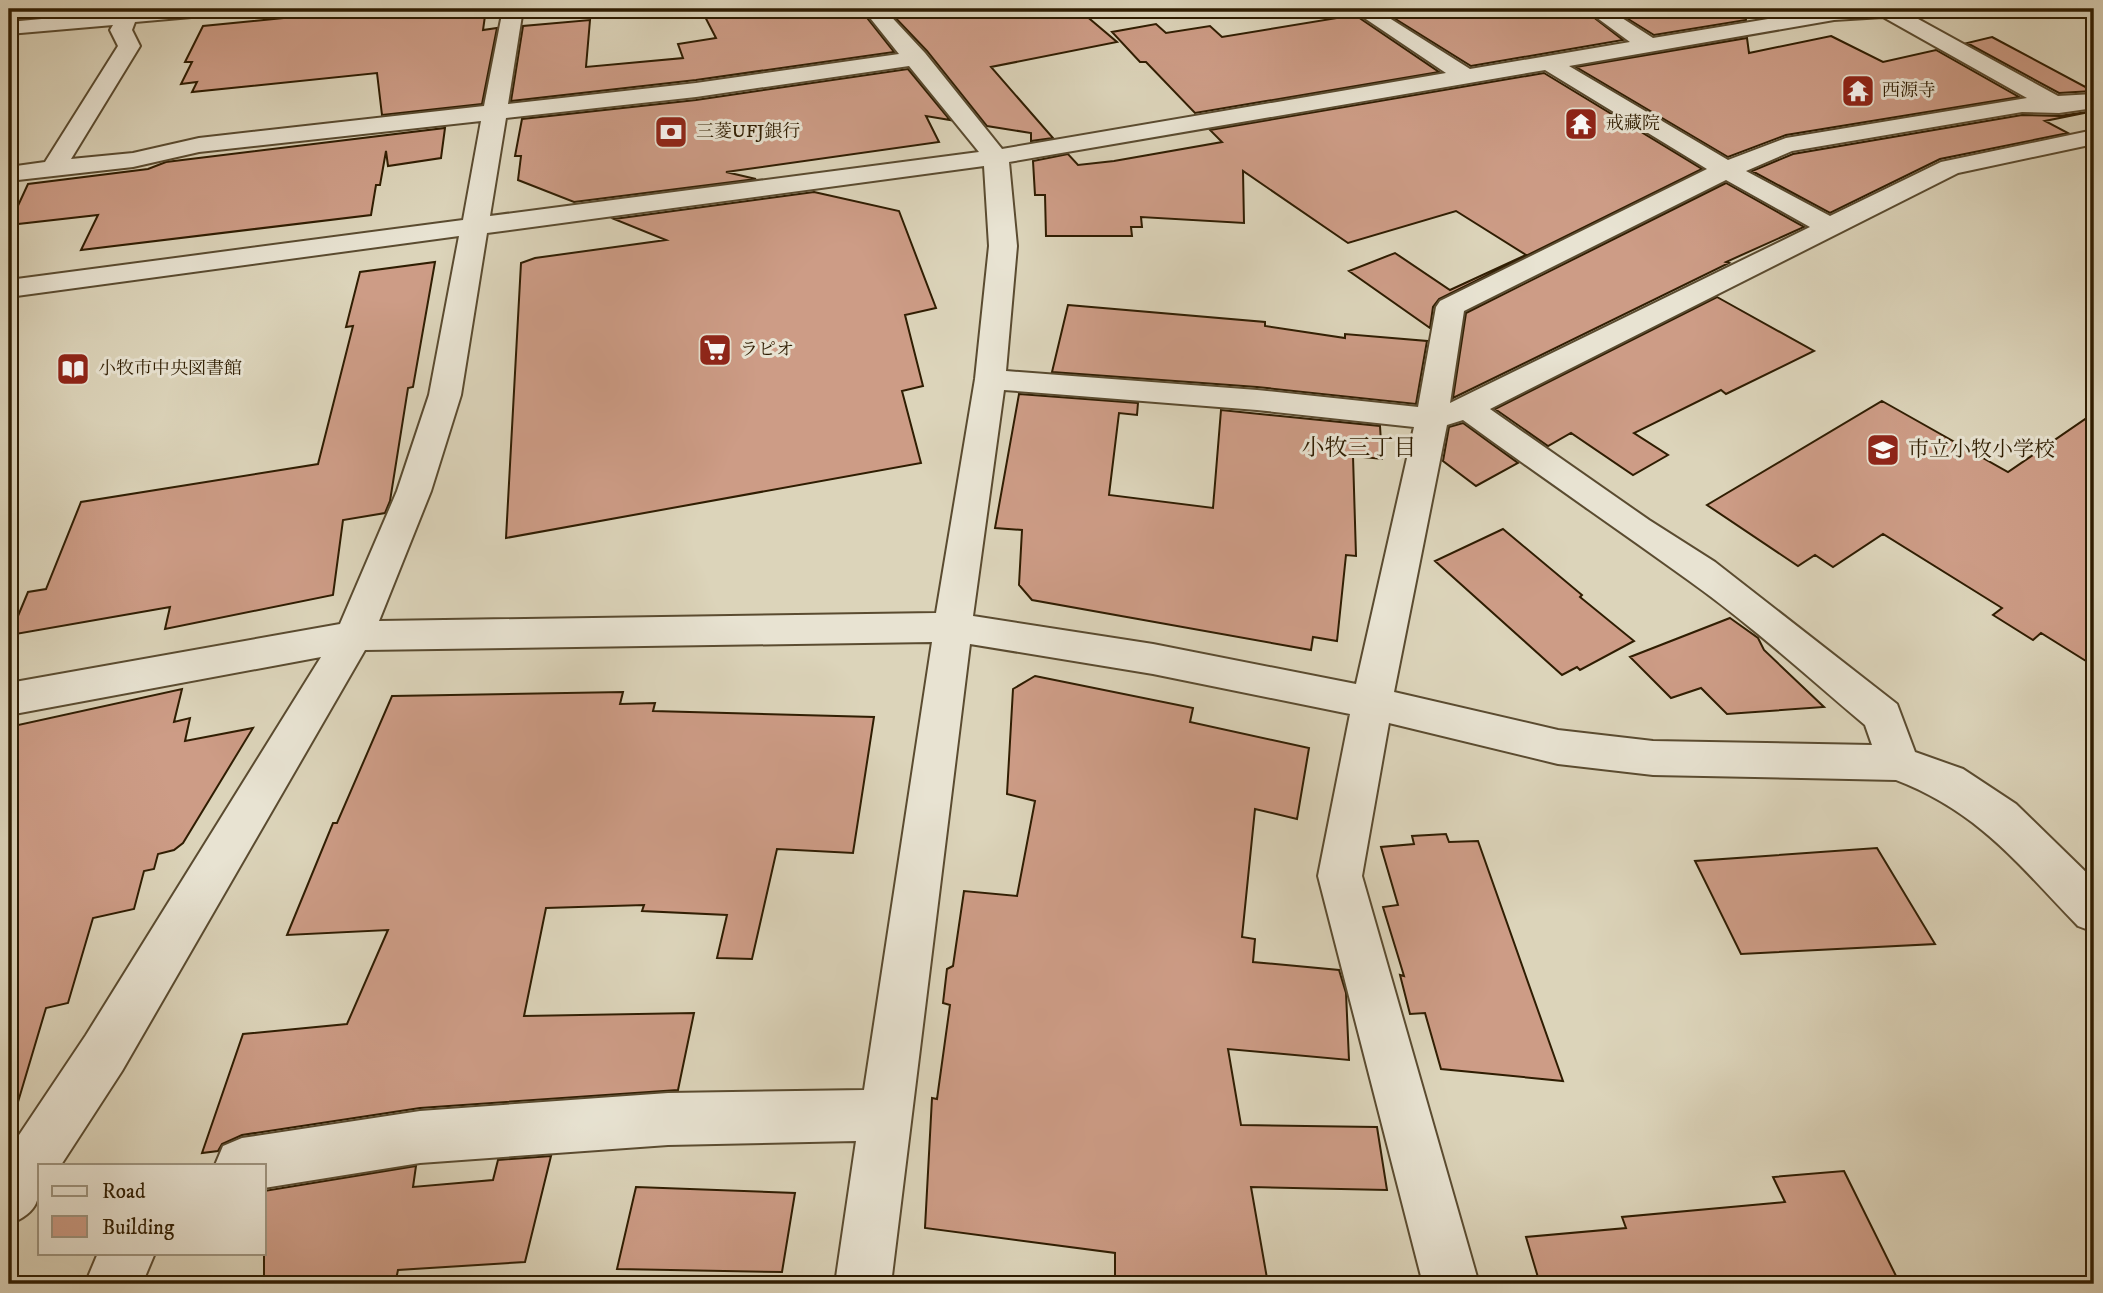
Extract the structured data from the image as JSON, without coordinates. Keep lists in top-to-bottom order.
{
  "districts": ["小牧三丁目"],
  "places": {
    "temple": ["西源寺", "戒藏院"],
    "bank": ["三菱UFJ銀行"],
    "supermarket": ["ラピオ"],
    "library": ["小牧市中央図書館"],
    "school or university": ["市立小牧小学校"]
  },
  "legend": ["Road", "Building"]
}
